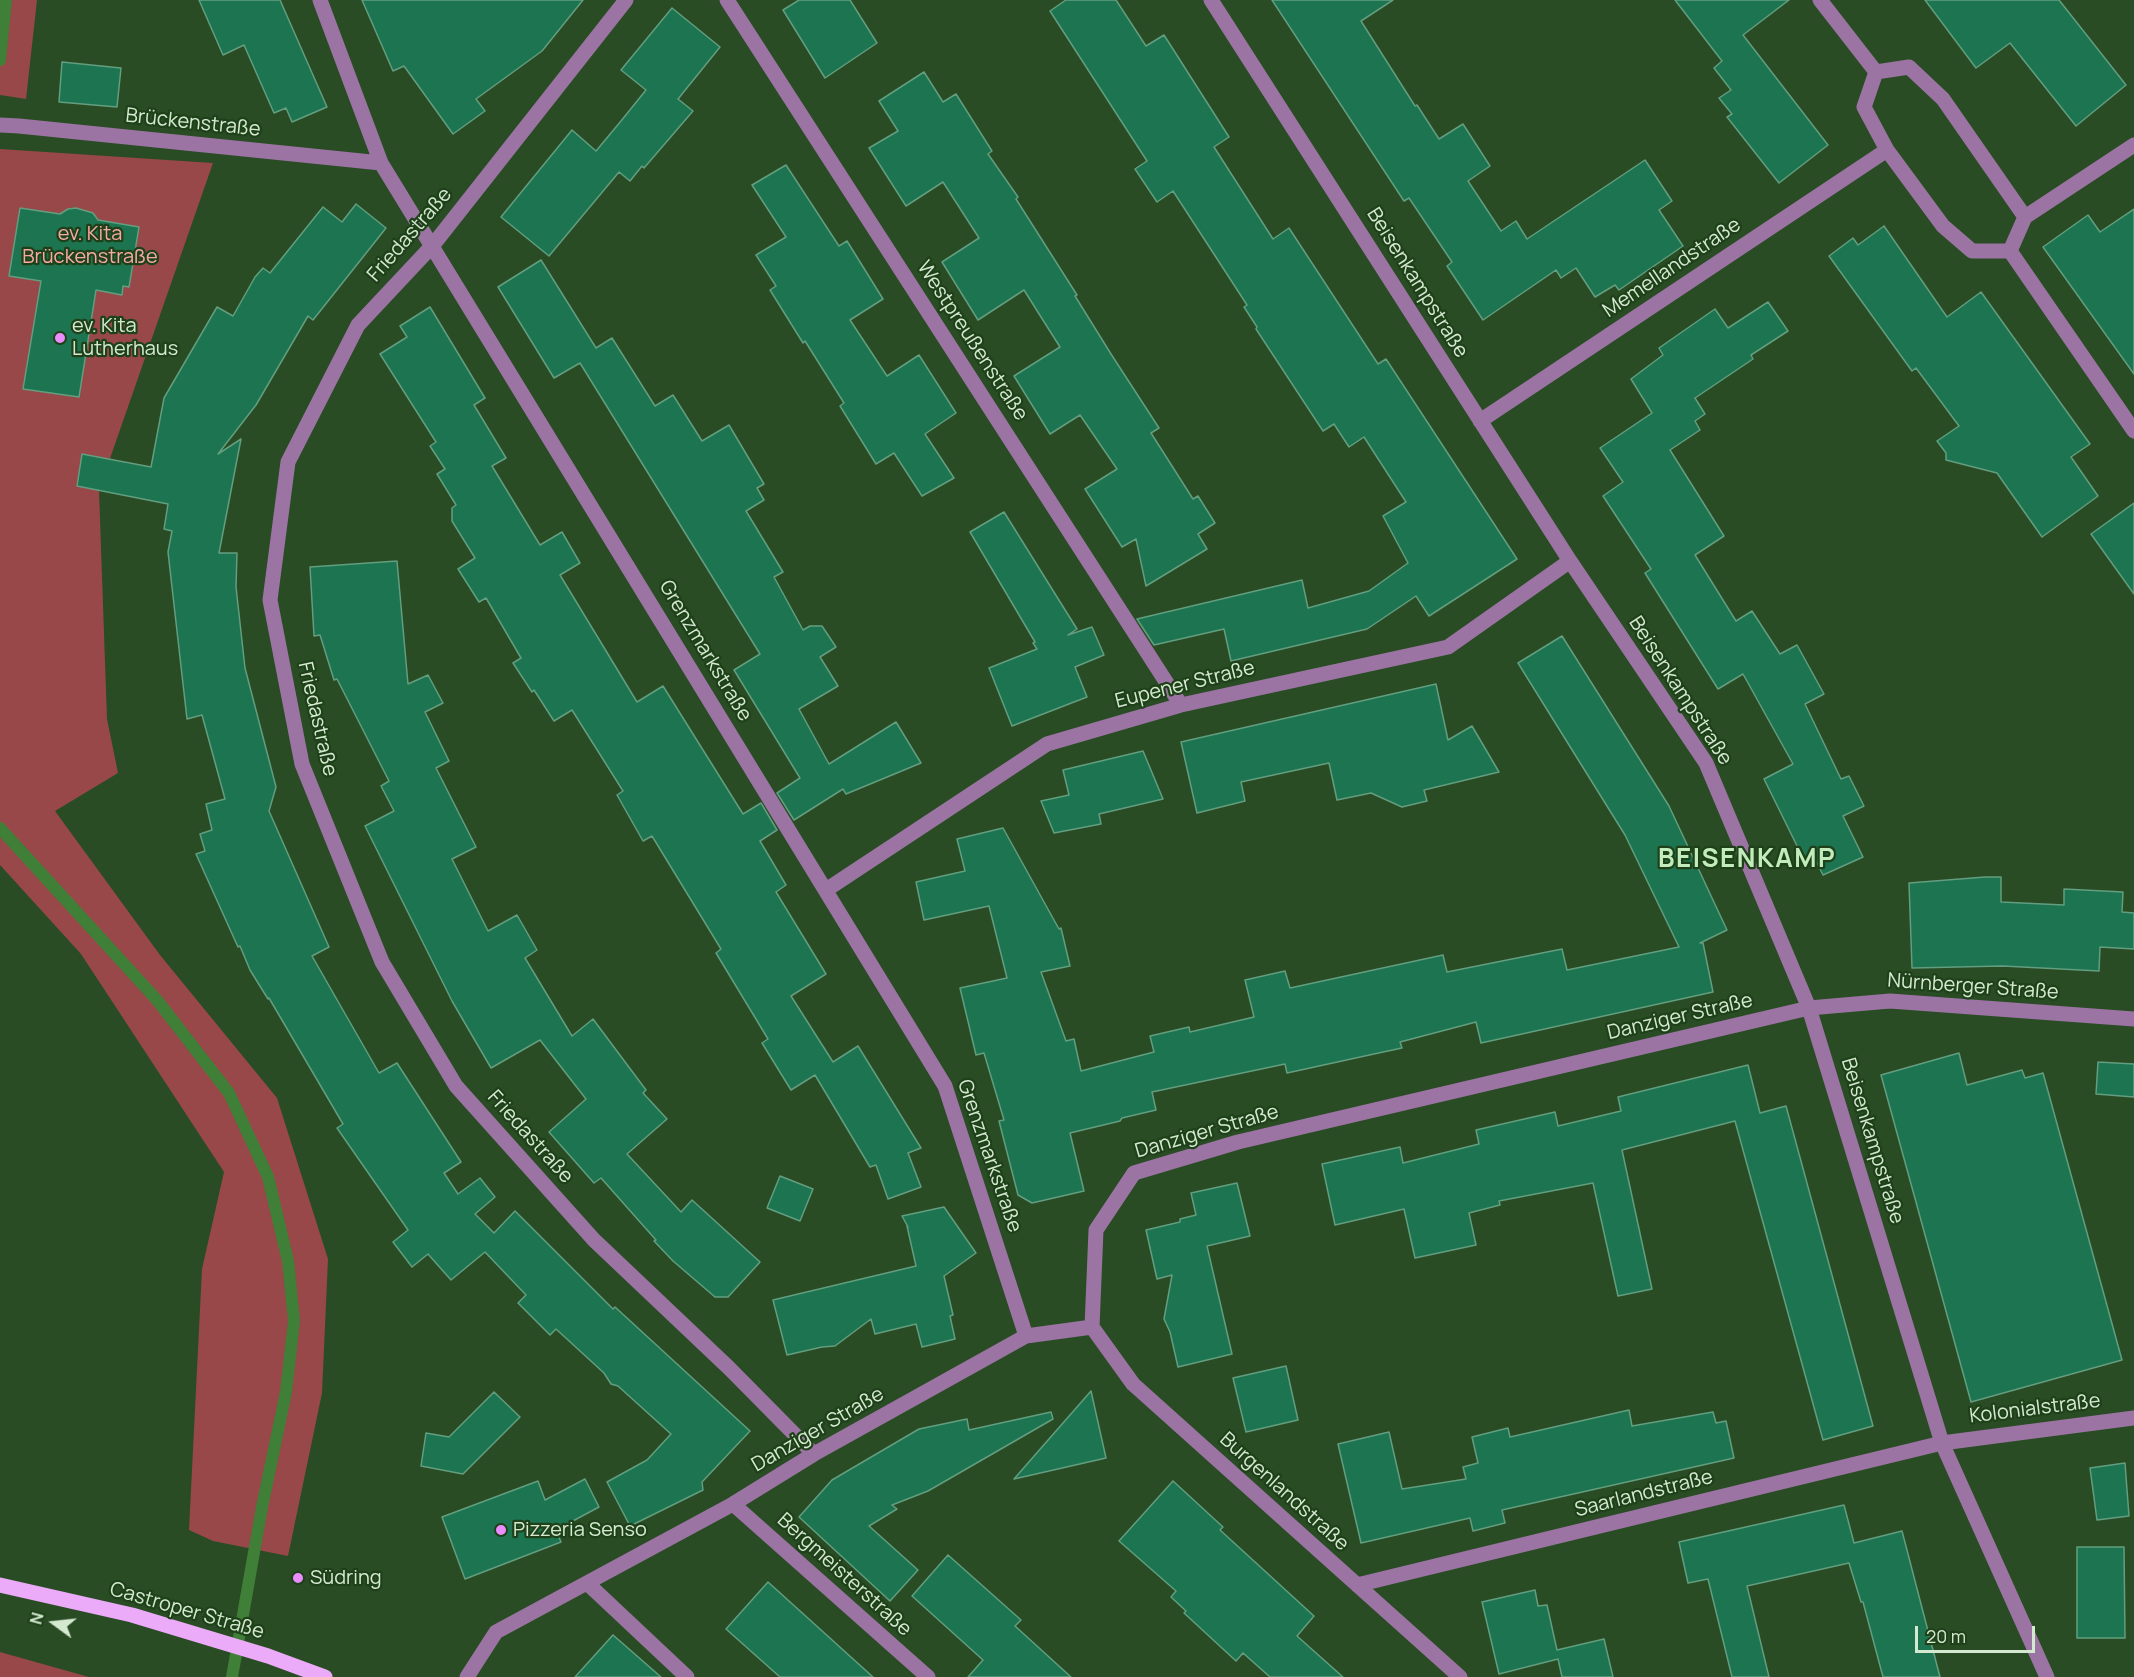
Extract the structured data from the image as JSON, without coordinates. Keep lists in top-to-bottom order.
{
  "streets": {
    "main road": ["Castroper Straße"],
    "street": [
      "Brückenstraße",
      "Friedastraße",
      "Memellandstraße",
      "Beisenkampstraße",
      "Westpreußenstraße",
      "Grenzmarkstraße",
      "Eupener Straße",
      "Nürnberger Straße",
      "Danziger Straße",
      "Kolonialstraße",
      "Burgenlandstraße",
      "Saarlandstraße",
      "Bergmeisterstraße"
    ]
  },
  "crossings": [
    ["Brückenstraße", "Grenzmarkstraße"],
    ["Friedastraße", "Grenzmarkstraße"],
    ["Friedastraße", "Danziger Straße"],
    ["Memellandstraße", "Beisenkampstraße"],
    ["Beisenkampstraße", "Eupener Straße"],
    ["Beisenkampstraße", "Nürnberger Straße"],
    ["Beisenkampstraße", "Danziger Straße"],
    ["Beisenkampstraße", "Kolonialstraße"],
    ["Beisenkampstraße", "Saarlandstraße"],
    ["Westpreußenstraße", "Eupener Straße"],
    ["Grenzmarkstraße", "Eupener Straße"],
    ["Grenzmarkstraße", "Danziger Straße"],
    ["Nürnberger Straße", "Danziger Straße"],
    ["Danziger Straße", "Burgenlandstraße"],
    ["Danziger Straße", "Bergmeisterstraße"],
    ["Kolonialstraße", "Saarlandstraße"],
    ["Burgenlandstraße", "Saarlandstraße"]
  ],
  "districts": ["BEISENKAMP"],
  "parks": ["ev. Kita Brückenstraße"],
  "places": ["ev. Kita Lutherhaus", "Pizzeria Senso", "Südring"],
  "scale_bar": "20 m",
  "north": "left"
}
